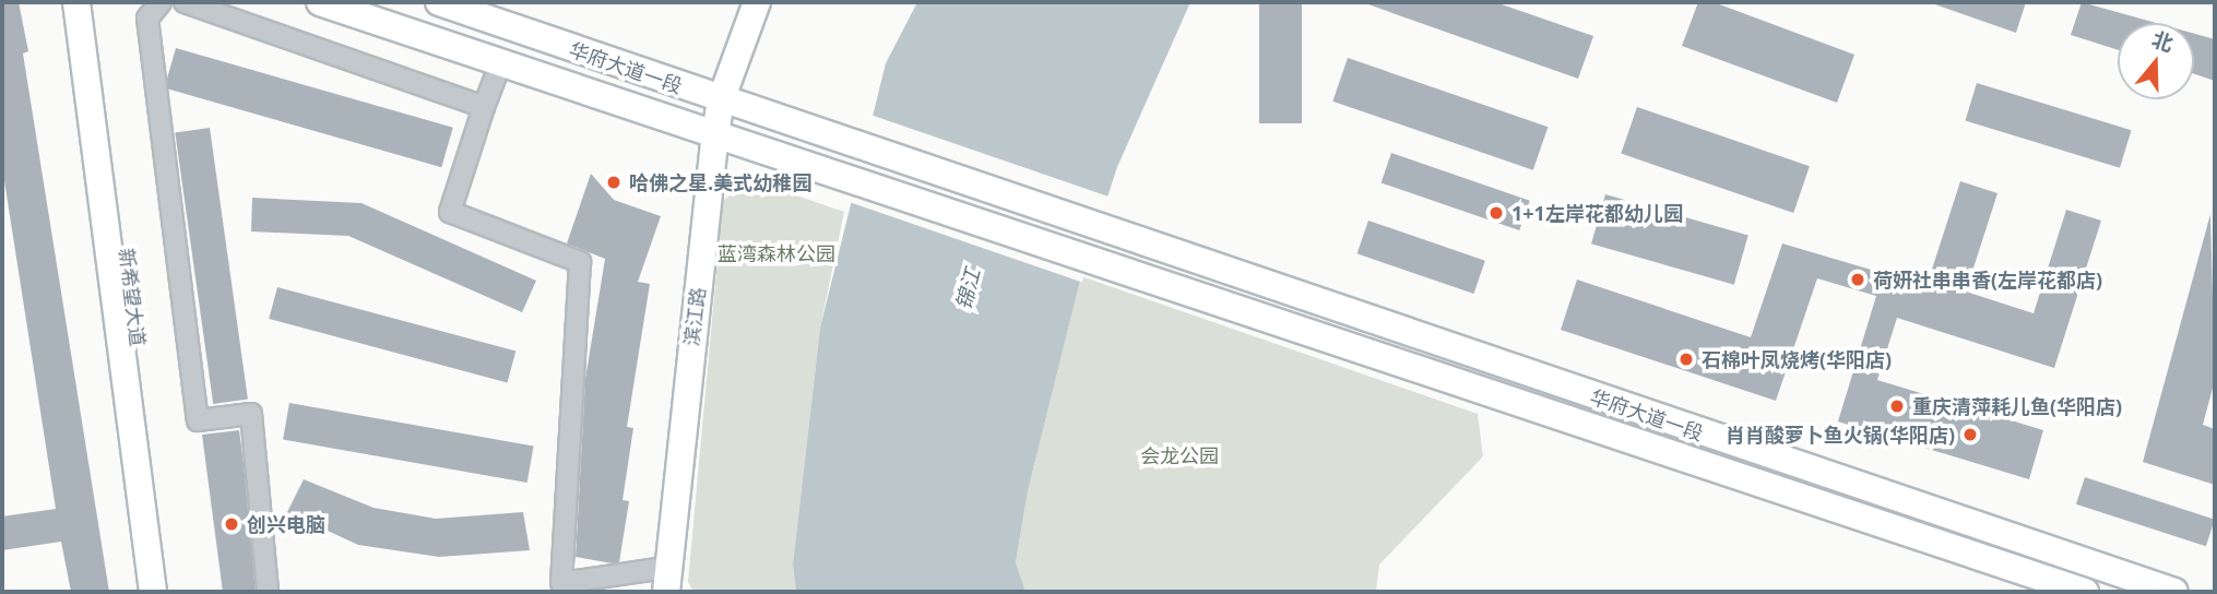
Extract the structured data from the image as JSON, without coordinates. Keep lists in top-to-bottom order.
{
  "streets": {
    "main road": ["华府大道一段", "新希望大道", "滨江路"]
  },
  "crossings": [
    ["华府大道一段", "滨江路"]
  ],
  "water": ["锦江"],
  "parks": ["蓝湾森林公园", "会龙公园"],
  "places": [
    "哈佛之星.美式幼稚园",
    "1+1左岸花都幼儿园",
    "荷妍社串串香(左岸花都店)",
    "石棉叶凤烧烤(华阳店)",
    "重庆清萍耗儿鱼(华阳店)",
    "肖肖酸萝卜鱼火锅(华阳店)",
    "创兴电脑"
  ],
  "north": "top"
}
